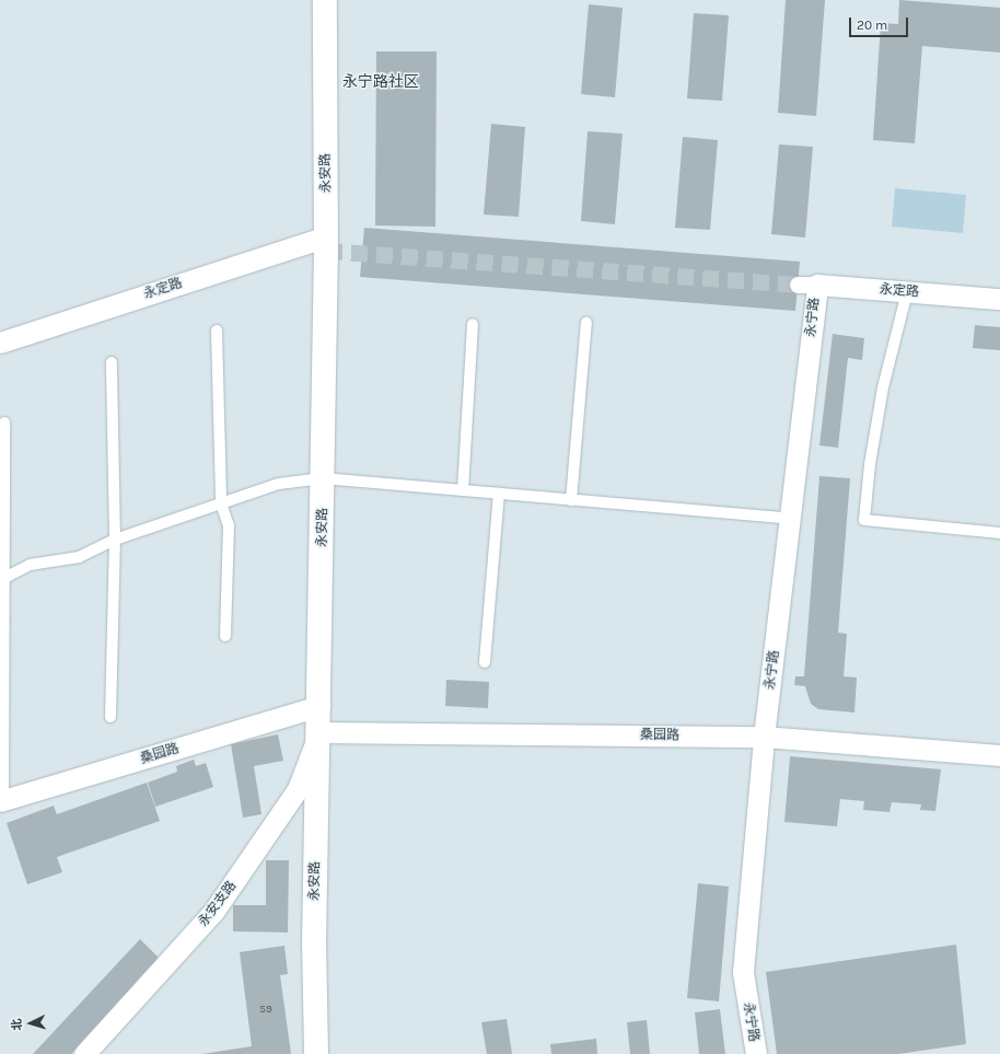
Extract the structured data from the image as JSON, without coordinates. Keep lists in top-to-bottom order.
{
  "streets": {
    "street": [
      "永安路",
      "永定路",
      "永宁路",
      "桑园路",
      "永安支路"
    ]
  },
  "crossings": [
    ["永安路", "永定路"],
    ["永安路", "桑园路"],
    ["永安路", "永安支路"],
    ["永定路", "永宁路"],
    ["永宁路", "桑园路"],
    ["桑园路", "永安支路"]
  ],
  "districts": ["永宁路社区"],
  "house_numbers": ["59"],
  "scale_bar": "20 m",
  "north": "left"
}
